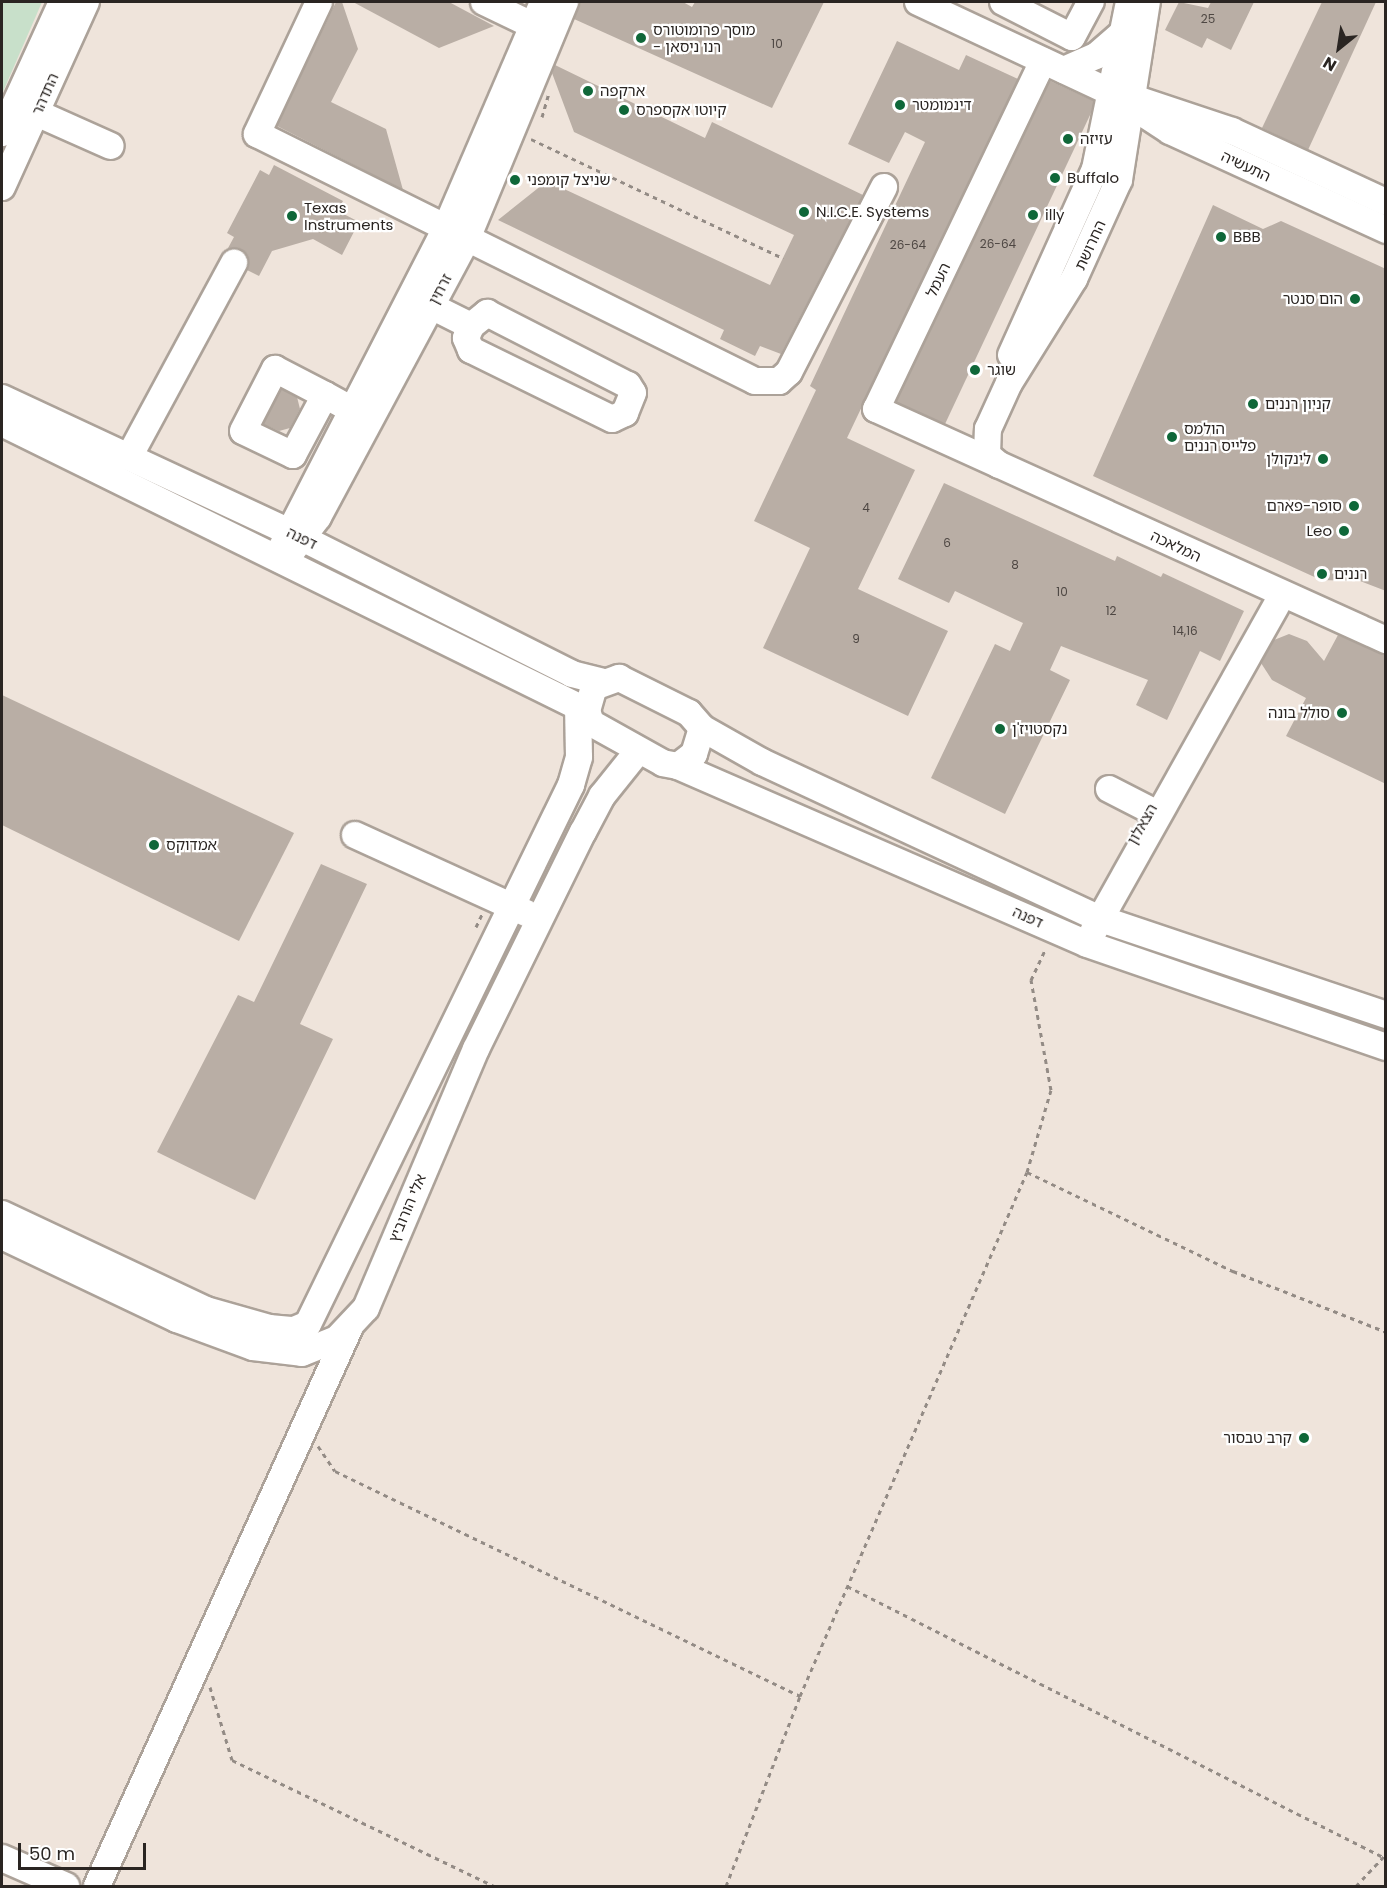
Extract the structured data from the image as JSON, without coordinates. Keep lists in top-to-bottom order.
{
  "streets": {
    "street": [
      "התדהר",
      "התעשיה",
      "החרושת",
      "העמל",
      "זרחין",
      "דפנה",
      "המלאכה",
      "הצאלון",
      "אלי הורוביץ"
    ]
  },
  "crossings": [
    ["התעשיה", "החרושת"],
    ["התעשיה", "העמל"],
    ["החרושת", "העמל"],
    ["החרושת", "המלאכה"],
    ["העמל", "המלאכה"],
    ["זרחין", "דפנה"],
    ["דפנה", "הצאלון"],
    ["דפנה", "אלי הורוביץ"],
    ["המלאכה", "הצאלון"]
  ],
  "places": [
    "מוסך פרומוטורס - רנו ניסאן",
    "ארקפה",
    "דינמומטר",
    "קיוטו אקספרס",
    "עזיזה",
    "Buffalo",
    "שניצל קומפני",
    "N.I.C.E. Systems",
    "illy",
    "Texas Instruments",
    "BBB",
    "הום סנטר",
    "שוגר",
    "קניון רננים",
    "הולמס פלייס רננים",
    "לינקולן",
    "סופר-פארם",
    "Leo",
    "רננים",
    "סולל בונה",
    "נקסטויז'ן",
    "אמדוקס",
    "קרב טבסור"
  ],
  "house_numbers": [
    "25",
    "10",
    "26-64",
    "26-64",
    "4",
    "6",
    "8",
    "10",
    "12",
    "14,16",
    "9"
  ],
  "scale_bar": "50 m",
  "north": "bottom left"
}
